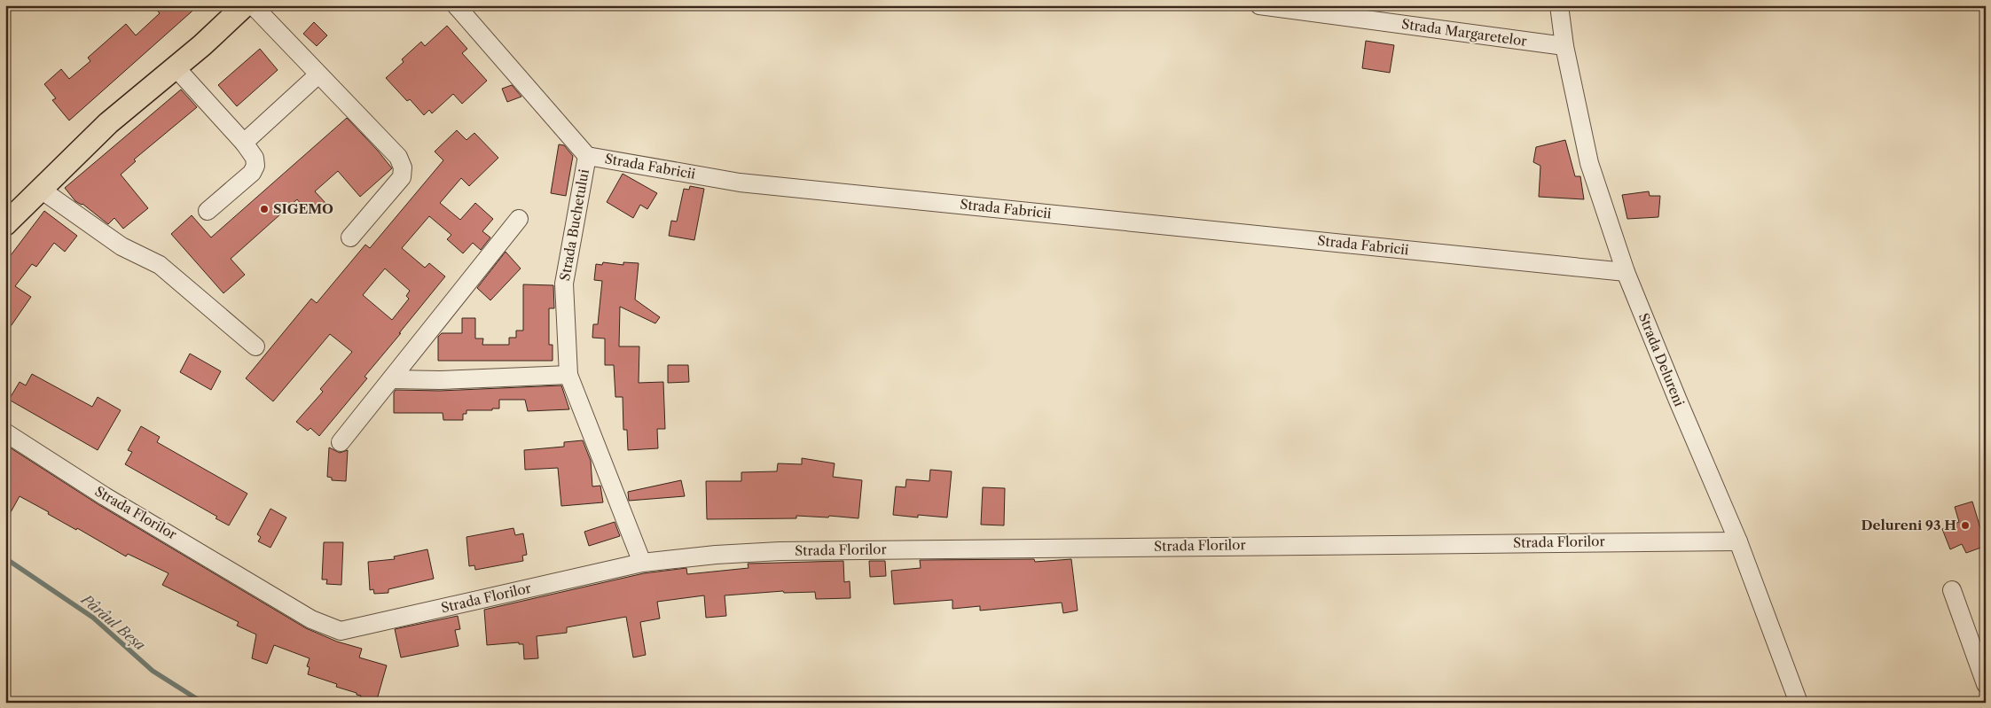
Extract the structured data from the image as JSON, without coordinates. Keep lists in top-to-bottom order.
{
  "streets": {
    "street": [
      "Strada Margaretelor",
      "Strada Fabricii",
      "Strada Buchetului",
      "Strada Delureni",
      "Strada Florilor"
    ]
  },
  "crossings": [
    ["Strada Margaretelor", "Strada Delureni"],
    ["Strada Fabricii", "Strada Buchetului"],
    ["Strada Fabricii", "Strada Delureni"],
    ["Strada Buchetului", "Strada Florilor"],
    ["Strada Delureni", "Strada Florilor"]
  ],
  "water": ["Pârâul Beșa"],
  "places": ["SIGEMO", "Delureni 93 H"]
}
